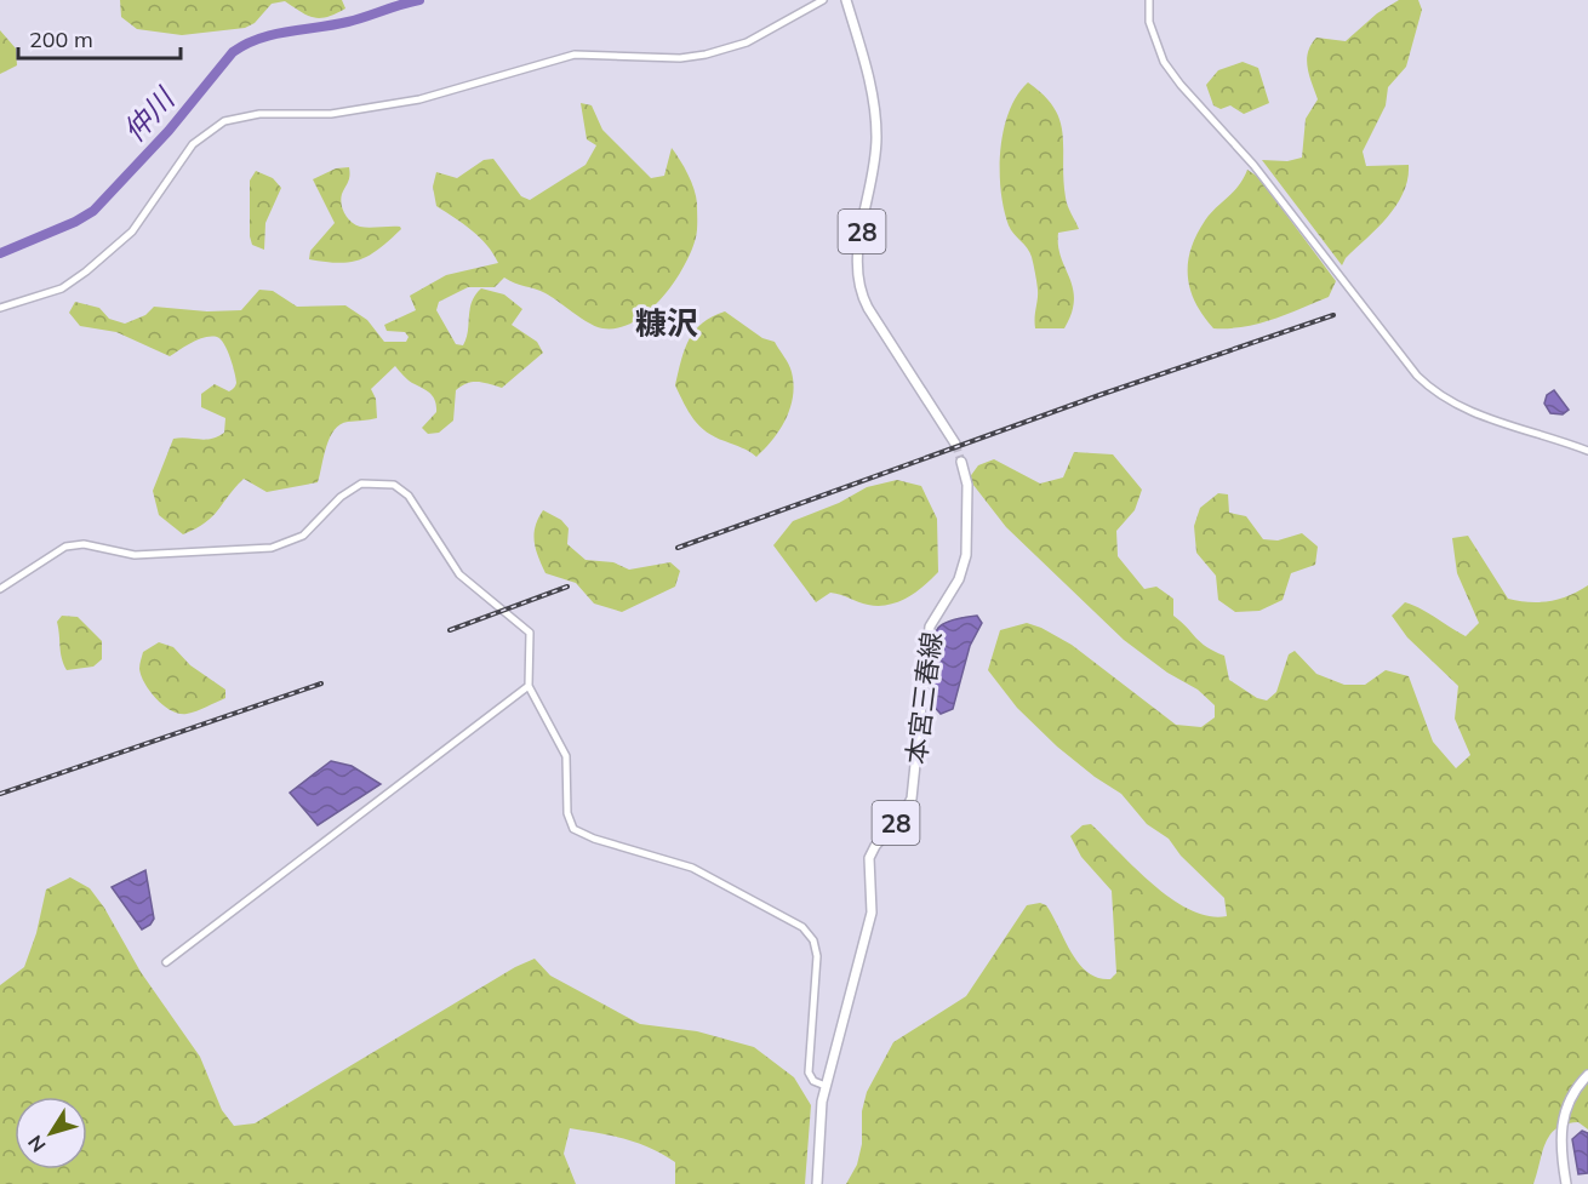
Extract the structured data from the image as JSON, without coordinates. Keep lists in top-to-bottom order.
{
  "streets": {
    "main road": ["28", "本宮三春線"]
  },
  "districts": ["糠沢"],
  "water": ["仲川"],
  "scale_bar": "200 m",
  "north": "bottom left"
}
